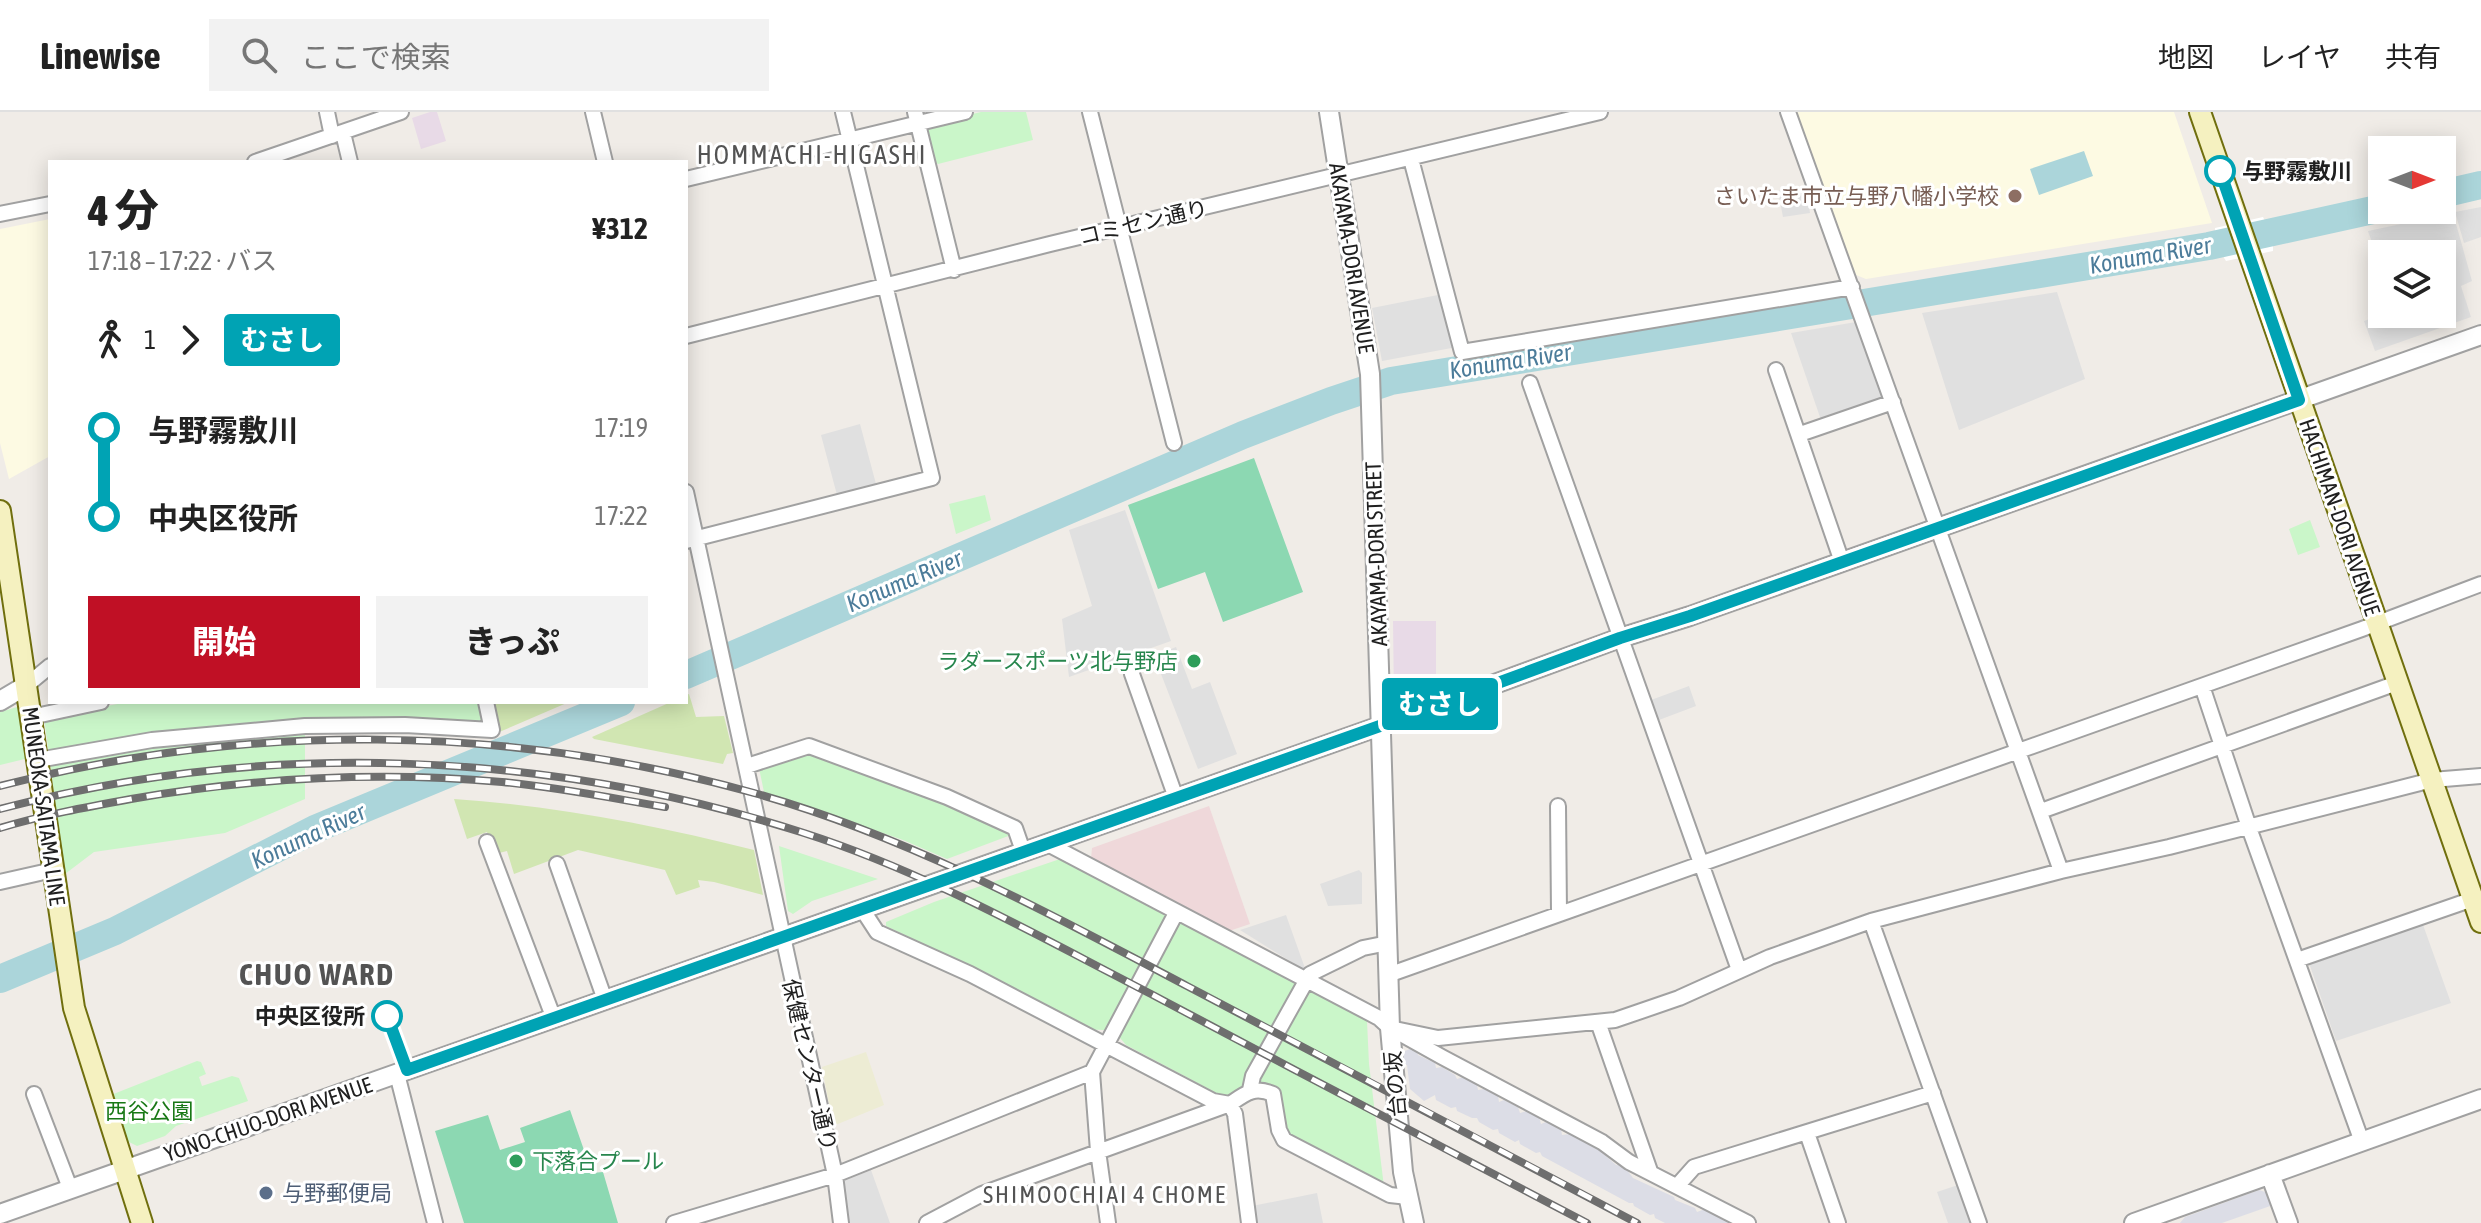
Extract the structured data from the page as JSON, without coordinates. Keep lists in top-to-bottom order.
{
  "streets": {
    "main road": ["HACHIMAN-DORI AVENUE", "MUNEOKA-SAITAMA LINE"],
    "street": [
      "コミセン通り",
      "AKAYAMA-DORI AVENUE",
      "AKAYAMA-DORI STREET",
      "保健センター通り",
      "台の坂",
      "YONO-CHUO-DORI AVENUE"
    ]
  },
  "crossings": [
    ["コミセン通り", "AKAYAMA-DORI AVENUE"],
    ["AKAYAMA-DORI AVENUE", "AKAYAMA-DORI STREET"],
    ["HACHIMAN-DORI AVENUE", "YONO-CHUO-DORI AVENUE"],
    ["AKAYAMA-DORI STREET", "台の坂"],
    ["AKAYAMA-DORI STREET", "YONO-CHUO-DORI AVENUE"],
    ["MUNEOKA-SAITAMA LINE", "YONO-CHUO-DORI AVENUE"],
    ["保健センター通り", "YONO-CHUO-DORI AVENUE"]
  ],
  "districts": ["HOMMACHI-HIGASHI", "CHUO WARD", "SHIMOOCHIAI 4 CHOME"],
  "water": ["Konuma River"],
  "parks": ["西谷公園"],
  "places": [
    "与野霧敷川",
    "さいたま市立与野八幡小学校",
    "ラダースポーツ北与野店",
    "中央区役所",
    "下落合プール",
    "与野郵便局"
  ],
  "lines": ["bus line むさし"],
  "north": "right",
  "page": {
    "header": "Linewise",
    "search": "ここで検索",
    "nav": ["地図", "レイヤ", "共有"],
    "on_map": "むさし",
    "heading": ["4 分", "17:18 – 17:22 · バス", "¥312"],
    "legs": ["1", "むさし"],
    "list": [
      {
        "name": "与野霧敷川",
        "value": "17:19"
      },
      {
        "name": "中央区役所",
        "value": "17:22"
      }
    ],
    "buttons": ["開始", "きっぷ"]
  }
}
